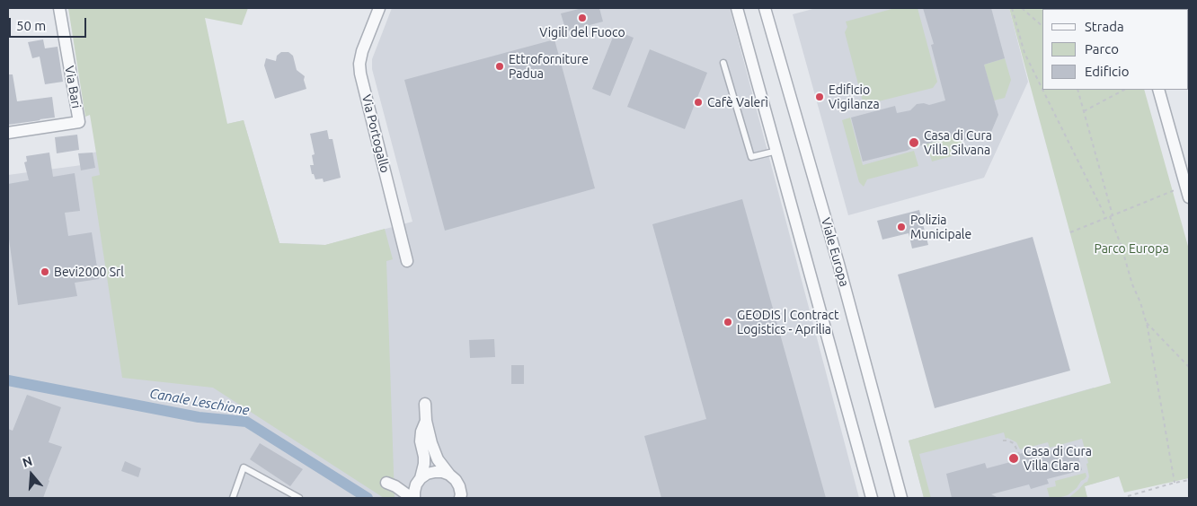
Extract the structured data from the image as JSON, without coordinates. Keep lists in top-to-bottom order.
{
  "streets": {
    "street": ["Via Bari", "Via Portogallo", "Viale Europa"]
  },
  "water": ["Canale Leschione"],
  "parks": ["Parco Europa"],
  "places": [
    "Vigili del Fuoco",
    "Ettroforniture Padua",
    "Edificio Vigilanza",
    "Cafè Valerì",
    "Casa di Cura Villa Silvana",
    "Polizia Municipale",
    "Bevi2000 Srl",
    "GEODIS | Contract Logistics - Aprilia",
    "Casa di Cura Villa Clara"
  ],
  "legend": ["Strada", "Parco", "Edificio"],
  "scale_bar": "50 m",
  "north": "top"
}
